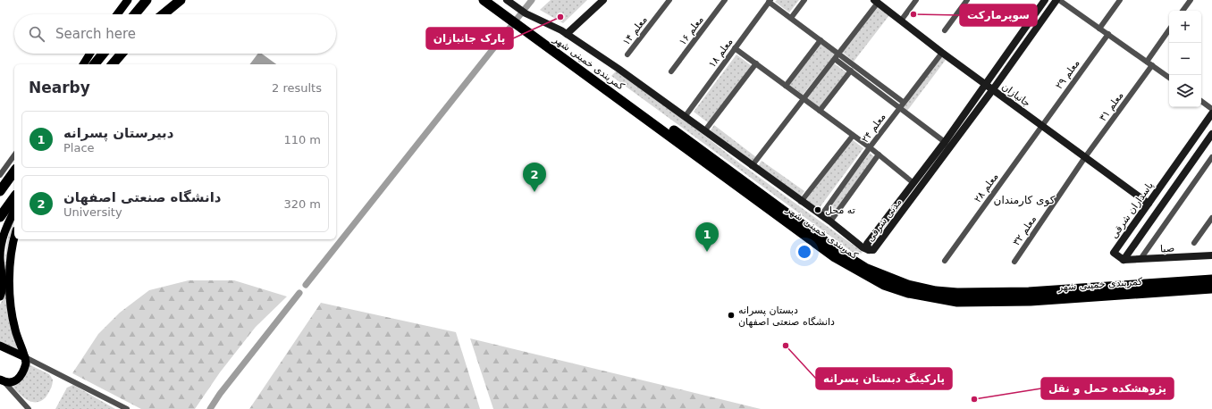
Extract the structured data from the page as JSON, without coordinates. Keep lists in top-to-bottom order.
{
  "streets": {
    "highway": ["کمربندی خمینی شهر"],
    "street": [
      "معلم ۱۴",
      "معلم ۱۶",
      "معلم ۱۸",
      "معلم ۲۹",
      "جانبازان",
      "معلم ۳۱",
      "معلم ۲۴",
      "معلم ۲۸",
      "پاسداران شرقی",
      "مدنی شرقی",
      "معلم ۳۲",
      "صبا"
    ]
  },
  "crossings": [
    ["معلم ۲۹", "جانبازان"],
    ["معلم ۲۹", "معلم ۲۸"],
    ["جانبازان", "معلم ۳۱"],
    ["جانبازان", "معلم ۲۴"],
    ["جانبازان", "معلم ۲۸"],
    ["جانبازان", "پاسداران شرقی"],
    ["جانبازان", "مدنی شرقی"],
    ["جانبازان", "معلم ۳۲"],
    ["معلم ۳۱", "معلم ۳۲"],
    ["پاسداران شرقی", "صبا"]
  ],
  "districts": ["کوی کارمندان"],
  "places": [
    "سوپرمارکت",
    "پارک جانبازان",
    "ته محل",
    "دبستان پسرانه دانشگاه صنعتی اصفهان",
    "پارکینگ دبستان پسرانه",
    "پژوهشکده حمل و نقل"
  ],
  "page": {
    "map_buttons": ["+", "−"],
    "search": "Search here",
    "heading": ["Nearby", "2 results"],
    "list": [
      {
        "mark": "1",
        "name": "دبیرستان پسرانه",
        "note": "Place",
        "value": "110 m"
      },
      {
        "mark": "2",
        "name": "دانشگاه صنعتی اصفهان",
        "note": "University",
        "value": "320 m"
      }
    ],
    "pins": ["2", "1"]
  }
}
